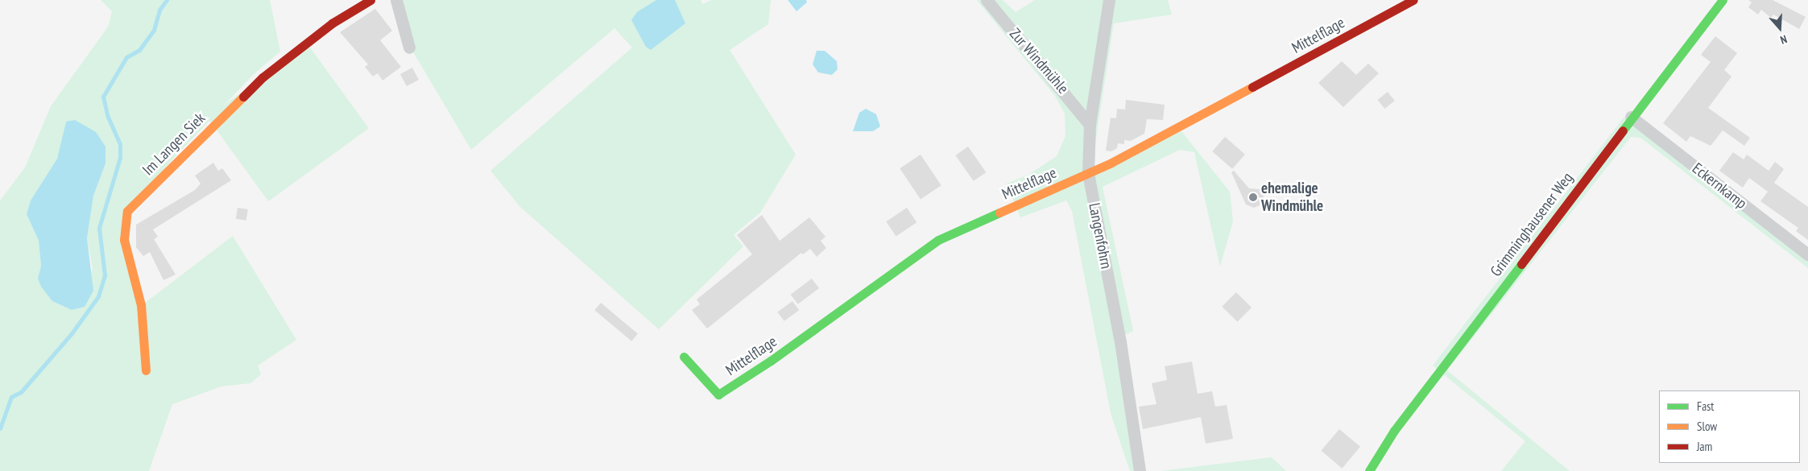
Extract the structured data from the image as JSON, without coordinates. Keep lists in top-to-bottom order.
{
  "streets": {
    "street": [
      "Mittelflage",
      "Zur Windmühle",
      "Im Langen Siek",
      "Eckernkamp",
      "Grimminghausener Weg",
      "Langenfohrn"
    ]
  },
  "crossings": [
    ["Mittelflage", "Langenfohrn"],
    ["Zur Windmühle", "Langenfohrn"],
    ["Eckernkamp", "Grimminghausener Weg"]
  ],
  "places": ["ehemalige Windmühle"],
  "legend": ["Fast", "Slow", "Jam"],
  "north": "bottom"
}
